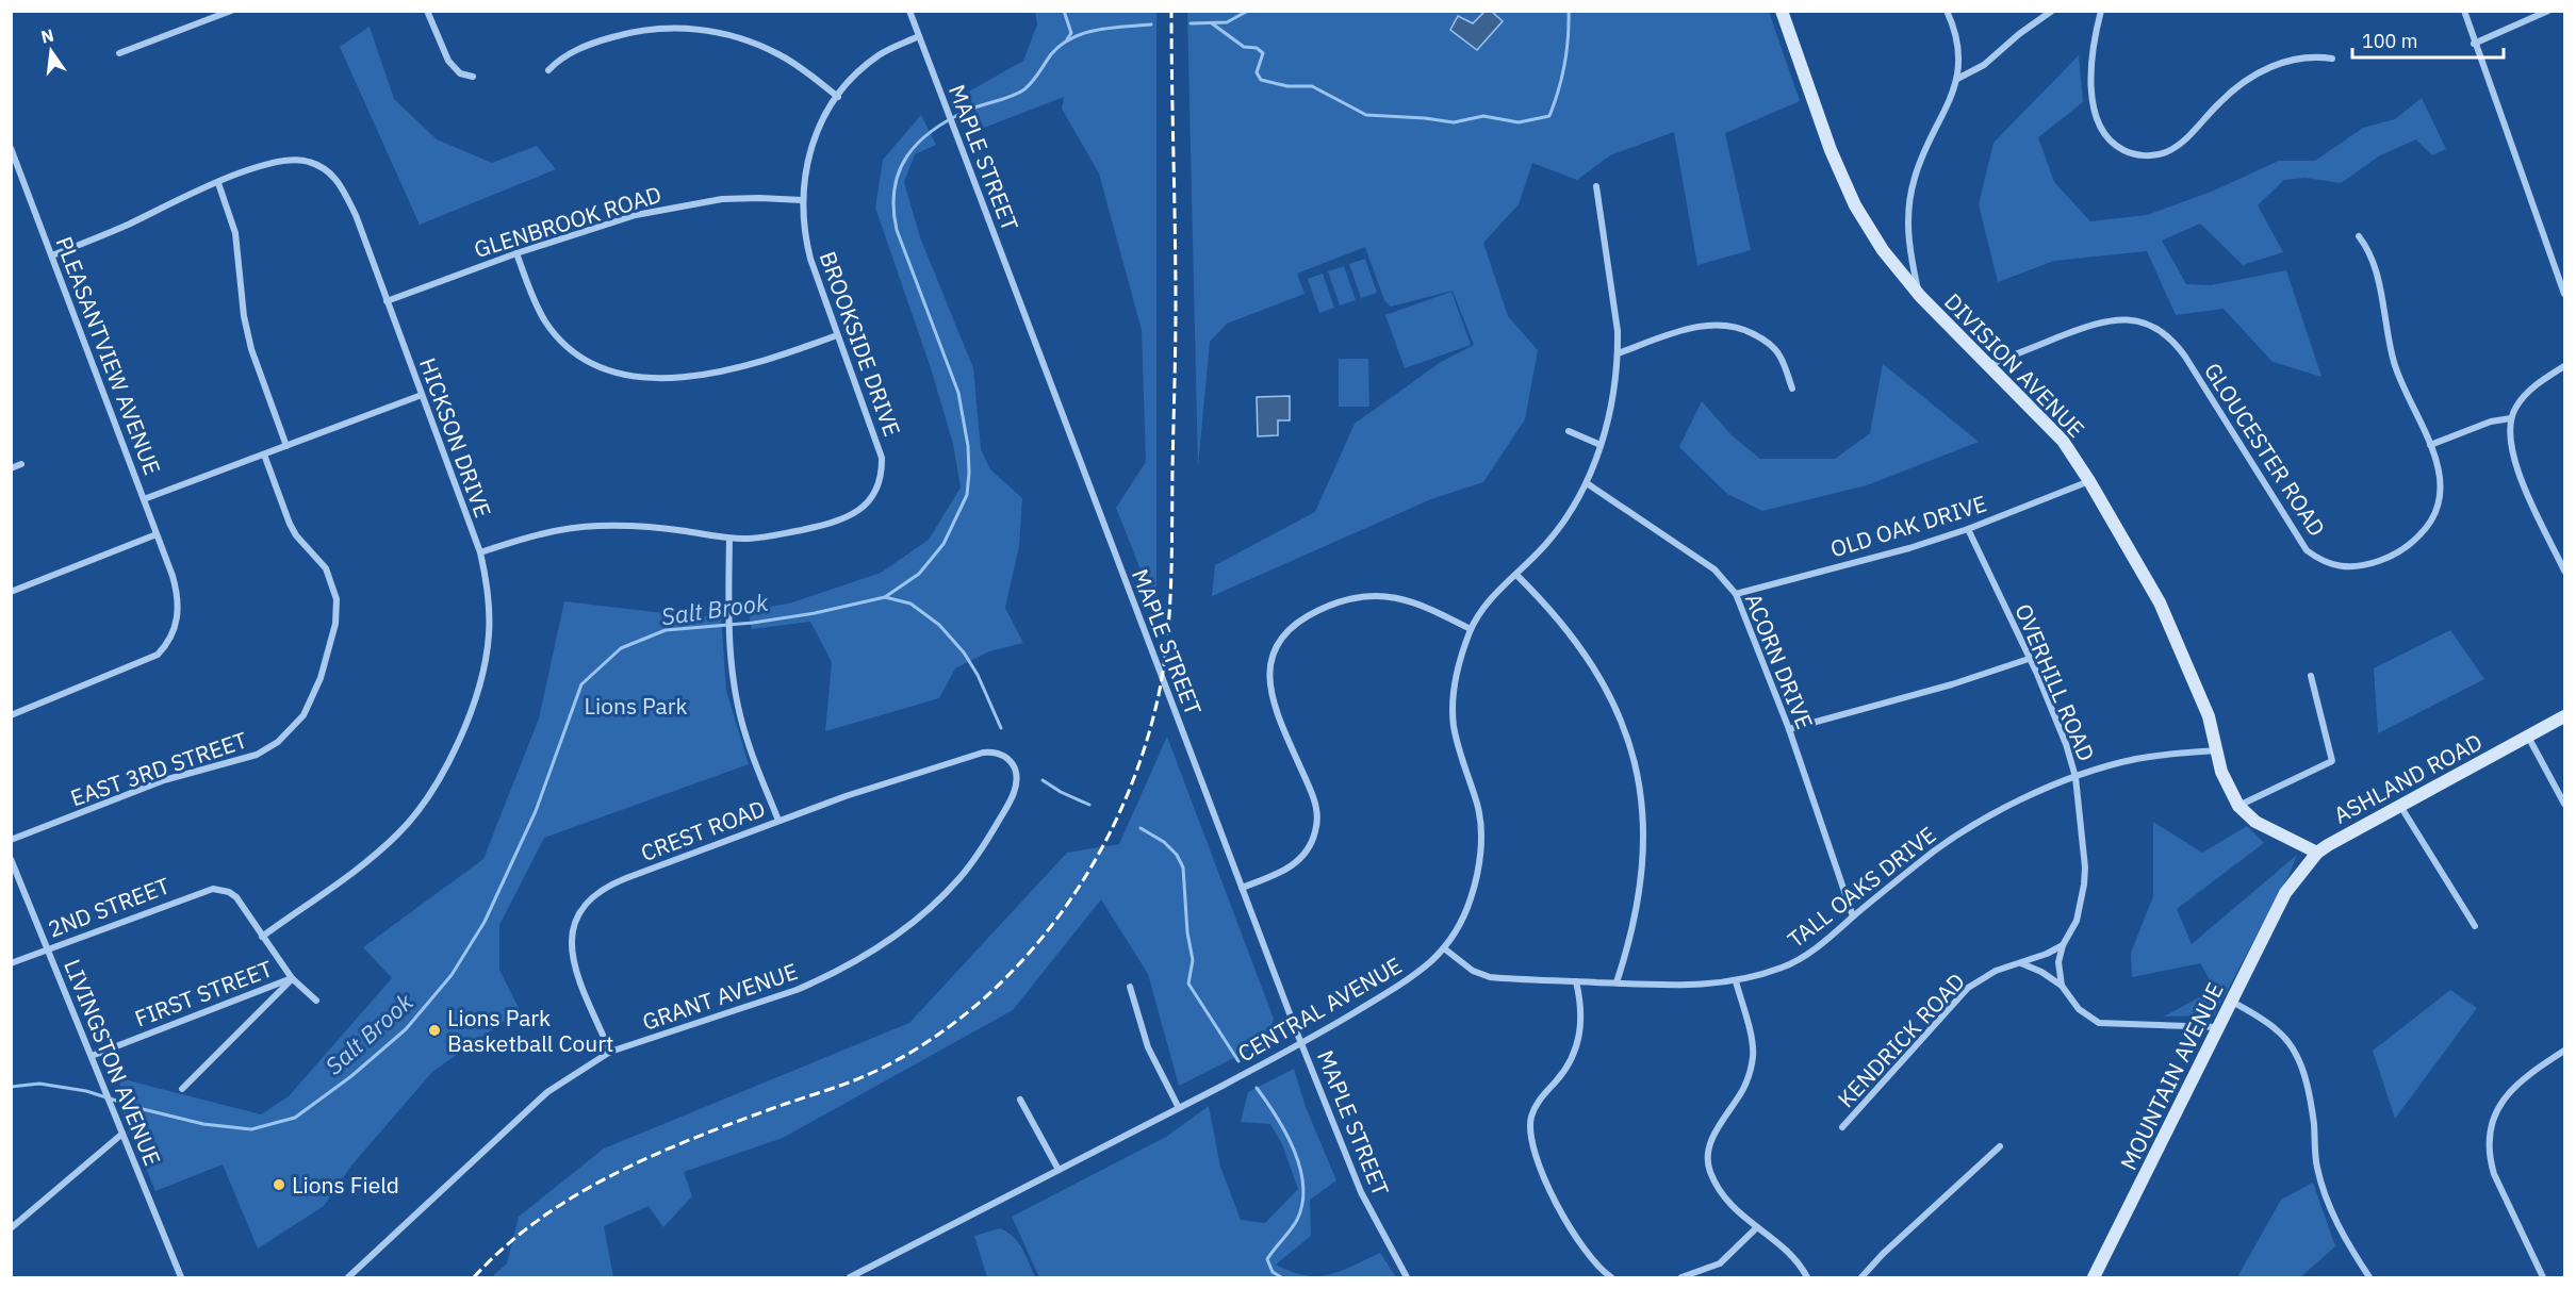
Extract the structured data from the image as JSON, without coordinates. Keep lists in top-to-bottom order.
{
  "streets": {
    "street": [
      "MAPLE STREET",
      "GLENBROOK ROAD",
      "BROOKSIDE DRIVE",
      "PLEASANTVIEW AVENUE",
      "DIVISION AVENUE",
      "HICKSON DRIVE",
      "GLOUCESTER ROAD",
      "OLD OAK DRIVE",
      "ACORN DRIVE",
      "OVERHILL ROAD",
      "EAST 3RD STREET",
      "ASHLAND ROAD",
      "CREST ROAD",
      "TALL OAKS DRIVE",
      "2ND STREET",
      "FIRST STREET",
      "GRANT AVENUE",
      "CENTRAL AVENUE",
      "KENDRICK ROAD",
      "LIVINGSTON AVENUE",
      "MOUNTAIN AVENUE"
    ]
  },
  "crossings": [
    ["MAPLE STREET", "BROOKSIDE DRIVE"],
    ["MAPLE STREET", "CENTRAL AVENUE"],
    ["GLENBROOK ROAD", "BROOKSIDE DRIVE"],
    ["GLENBROOK ROAD", "HICKSON DRIVE"],
    ["BROOKSIDE DRIVE", "HICKSON DRIVE"],
    ["PLEASANTVIEW AVENUE", "HICKSON DRIVE"],
    ["DIVISION AVENUE", "GLOUCESTER ROAD"],
    ["DIVISION AVENUE", "OLD OAK DRIVE"],
    ["DIVISION AVENUE", "ASHLAND ROAD"],
    ["DIVISION AVENUE", "TALL OAKS DRIVE"],
    ["HICKSON DRIVE", "2ND STREET"],
    ["OLD OAK DRIVE", "ACORN DRIVE"],
    ["OLD OAK DRIVE", "OVERHILL ROAD"],
    ["ACORN DRIVE", "TALL OAKS DRIVE"],
    ["ACORN DRIVE", "CENTRAL AVENUE"],
    ["OVERHILL ROAD", "TALL OAKS DRIVE"],
    ["OVERHILL ROAD", "KENDRICK ROAD"],
    ["ASHLAND ROAD", "MOUNTAIN AVENUE"],
    ["CREST ROAD", "GRANT AVENUE"],
    ["TALL OAKS DRIVE", "CENTRAL AVENUE"],
    ["2ND STREET", "LIVINGSTON AVENUE"],
    ["FIRST STREET", "LIVINGSTON AVENUE"]
  ],
  "water": ["Salt Brook"],
  "parks": ["Lions Park"],
  "places": ["Lions Park Basketball Court", "Lions Field"],
  "scale_bar": "100 m",
  "north": "top"
}
